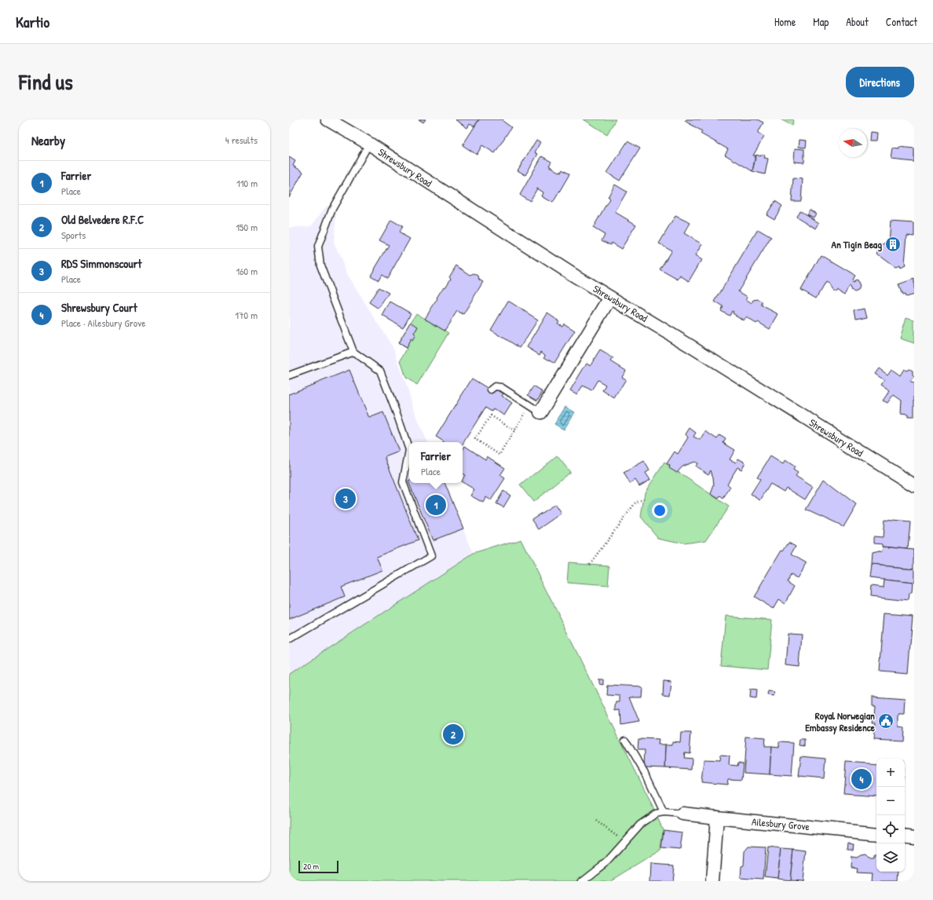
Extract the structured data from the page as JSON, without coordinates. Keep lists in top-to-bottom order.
{
  "streets": {
    "street": ["Shrewsbury Road", "Ailesbury Grove"]
  },
  "places": {
    "building": ["An Tigín Beag"],
    "public building": ["Royal Norwegian Embassy Residence"]
  },
  "scale_bar": "20 m",
  "north": "left",
  "page": {
    "header": "Kartio",
    "nav": [
      "Home",
      "Map",
      "About",
      "Contact"
    ],
    "title": "Find us",
    "buttons": "Directions",
    "heading": ["Nearby", "4 results"],
    "list": [
      {
        "mark": "1",
        "name": "Farrier",
        "note": "Place",
        "value": "110 m"
      },
      {
        "mark": "2",
        "name": "Old Belvedere R.F.C",
        "note": "Sports",
        "value": "150 m"
      },
      {
        "mark": "3",
        "name": "RDS Simmonscourt",
        "note": "Place",
        "value": "160 m"
      },
      {
        "mark": "4",
        "name": "Shrewsbury Court",
        "note": "Place · Ailesbury Grove",
        "value": "170 m"
      }
    ],
    "popup": ["Farrier", "Place"],
    "pins": [
      "3",
      "1",
      "2",
      "4"
    ],
    "map_buttons": ["+", "−"],
    "scale": "20 m"
  }
}
